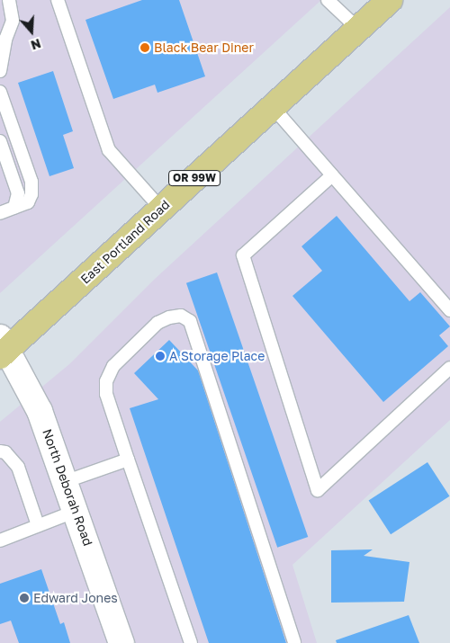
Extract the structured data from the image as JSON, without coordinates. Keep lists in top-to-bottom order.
{
  "streets": {
    "main road": ["OR 99W", "East Portland Road"],
    "street": ["North Deborah Road"]
  },
  "crossings": [
    ["East Portland Road", "North Deborah Road"]
  ],
  "places": ["Black Bear Diner", "A Storage Place", "Edward Jones"],
  "north": "bottom"
}
